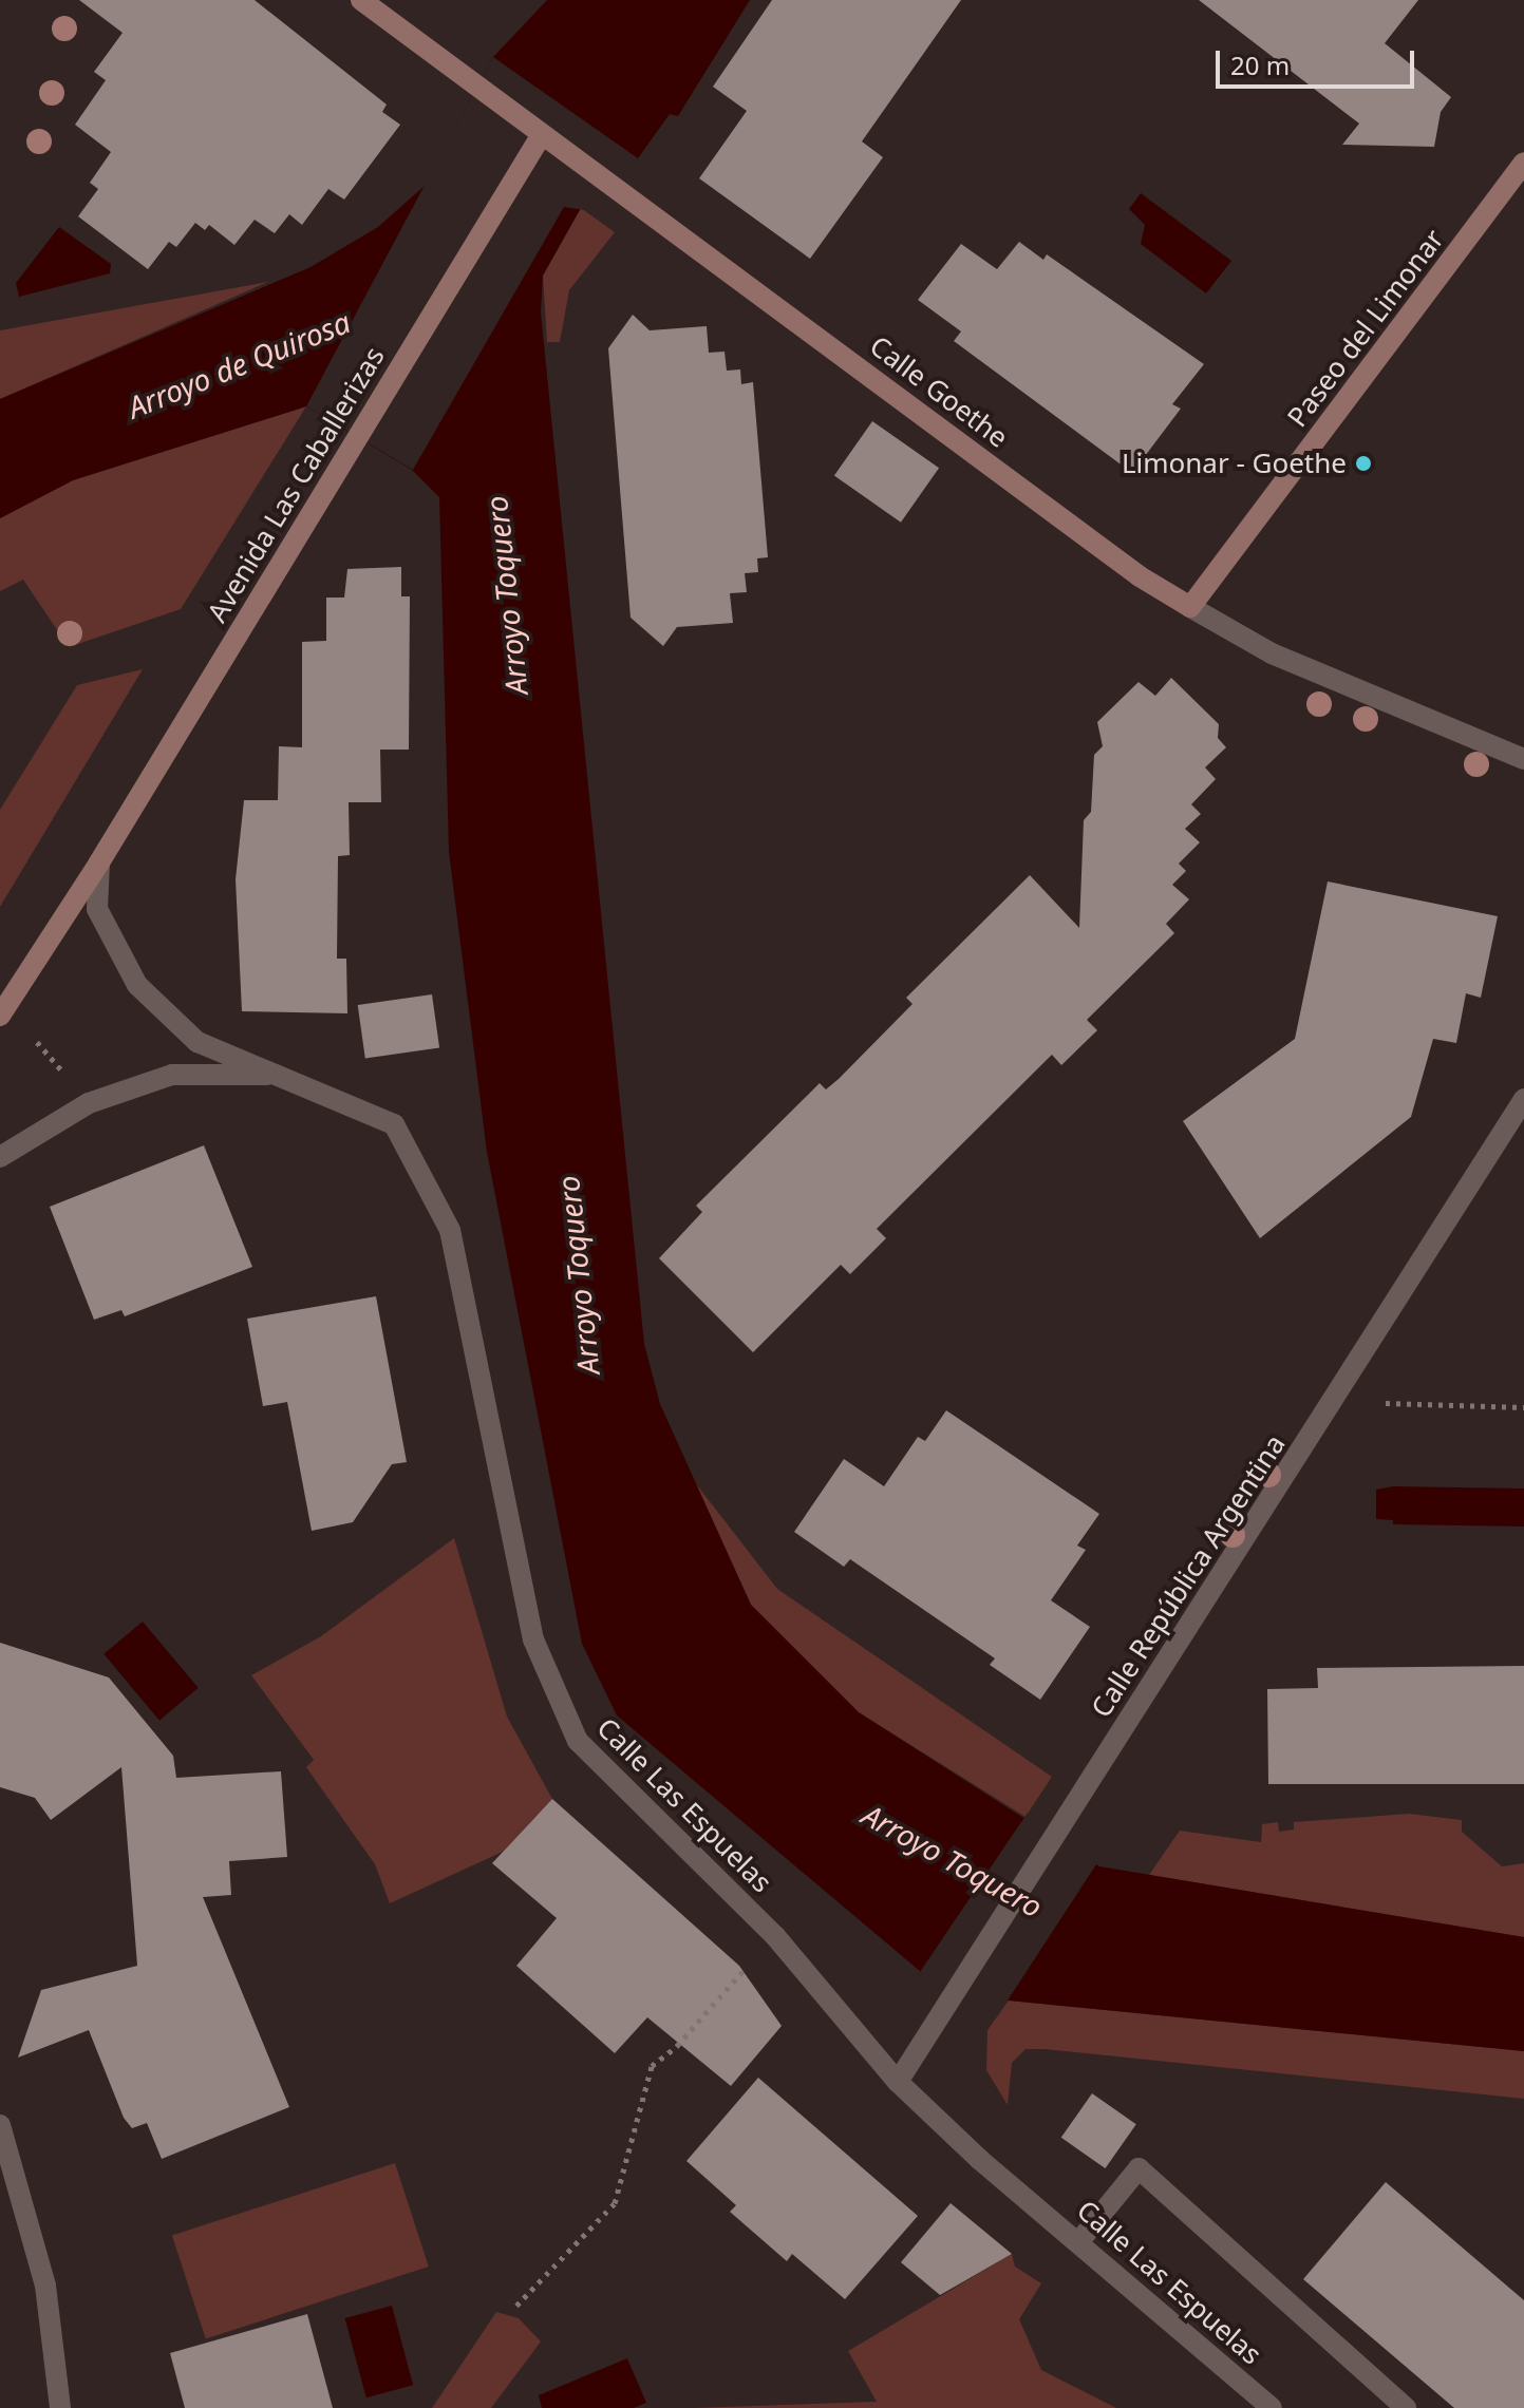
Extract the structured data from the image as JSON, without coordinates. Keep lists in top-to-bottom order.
{
  "streets": {
    "main road": ["Paseo del Limonar", "Calle Goethe", "Avenida Las Caballerizas"],
    "street": ["Calle República Argentina", "Calle Las Espuelas"]
  },
  "crossings": [
    ["Paseo del Limonar", "Calle Goethe"],
    ["Calle Goethe", "Avenida Las Caballerizas"],
    ["Avenida Las Caballerizas", "Calle Las Espuelas"],
    ["Calle República Argentina", "Calle Las Espuelas"]
  ],
  "water": ["Arroyo de Quirosa", "Arroyo Toquero"],
  "places": ["Limonar - Goethe"],
  "scale_bar": "20 m"
}
